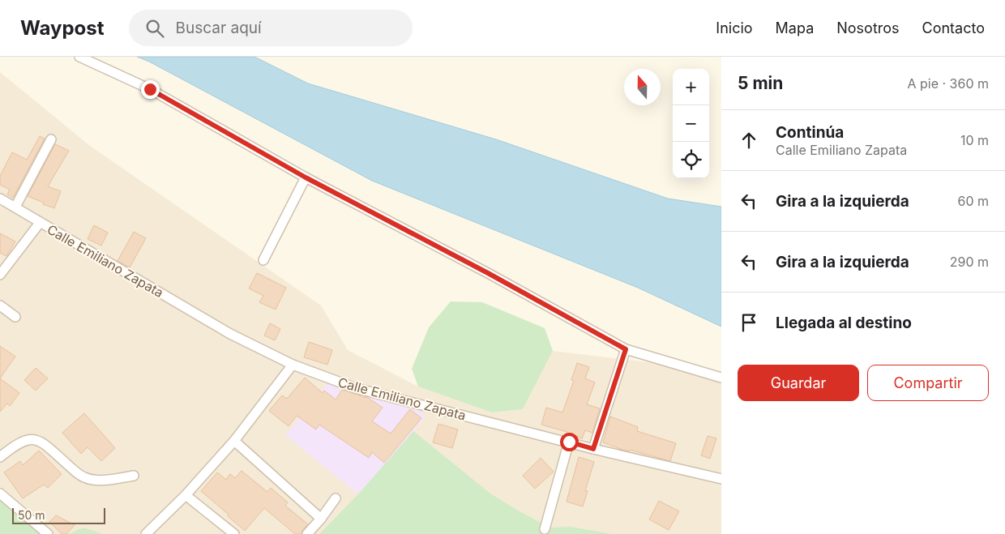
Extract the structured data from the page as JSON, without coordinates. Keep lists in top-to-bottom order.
{
  "streets": {
    "street": ["Calle Emiliano Zapata"]
  },
  "scale_bar": "50 m",
  "north": "top",
  "page": {
    "header": "Waypost",
    "search": "Buscar aquí",
    "nav": [
      "Inicio",
      "Mapa",
      "Nosotros",
      "Contacto"
    ],
    "heading": ["5 min", "A pie · 360 m"],
    "map_buttons": ["+", "−"],
    "list": [
      ["Continúa", "Calle Emiliano Zapata", "10 m"],
      ["Gira a la izquierda", "60 m"],
      ["Gira a la izquierda", "290 m"],
      "Llegada al destino"
    ],
    "buttons": ["Guardar", "Compartir"],
    "scale": "50 m"
  }
}
